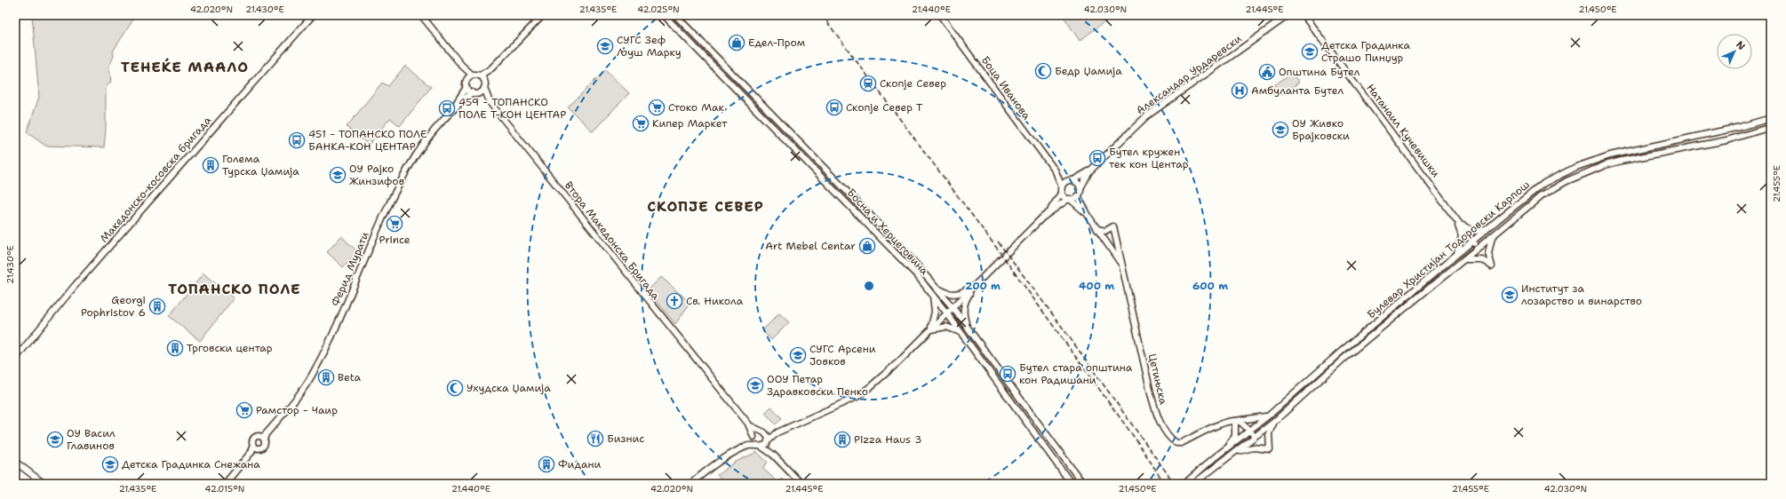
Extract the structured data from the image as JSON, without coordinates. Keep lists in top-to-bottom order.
{
  "streets": {
    "street": [
      "Александар Урдаревски",
      "Боца Иванова",
      "Натанаил Кучевишки",
      "Македонско-косовска бригада",
      "Босна и Херцеговина",
      "Втора Македонска Бригада",
      "Булевар Христијан Тодоровски Карпош",
      "Ферид Мурати",
      "Цетињска"
    ]
  },
  "crossings": [
    ["Александар Урдаревски", "Боца Иванова"],
    ["Натанаил Кучевишки", "Булевар Христијан Тодоровски Карпош"],
    ["Втора Македонска Бригада", "Ферид Мурати"]
  ],
  "districts": ["ТЕНЕЌЕ МААЛО", "СКОПЈЕ СЕВЕР", "ТОПАНСКО ПОЛЕ"],
  "places": {
    "shop": ["Едел-Пром", "Art Mebel Centar"],
    "school or university": [
      "СУГС Зеф Љуш Марку",
      "Детска Градинка Страшо Пинџур",
      "ОУ Живко Брајковски",
      "ОУ Рајко Жинзифов",
      "Институт за лозарство и винарство",
      "СУГС Арсени Јовков",
      "ООУ Петар Здравковски Пенко",
      "ОУ Васил Главинов",
      "Детска Градинка Снежана"
    ],
    "mosque": ["Бедр Џамија", "Ухудска Џамија"],
    "public building": ["Општина Бутел"],
    "station": ["Скопје Север"],
    "hospital": ["Амбуланта Бутел"],
    "supermarket": [
      "Стоко Мак",
      "Кипер Маркет",
      "Prince",
      "Рамстор - Чаир"
    ],
    "bus stop": [
      "Скопје Север Т",
      "459 - ТОПАНСКО ПОЛЕ Т-КОН ЦЕНТАР",
      "451 - ТОПАНСКО ПОЛЕ БАНКА-КОН ЦЕНТАР",
      "Бутел кружен тек кон Центар",
      "Бутел стара општина кон Радишани"
    ],
    "building": [
      "Голема Турска Џамија",
      "Georgi Pophristov 6",
      "Трговски центар",
      "Beta",
      "Pizza Haus 3",
      "Фидани"
    ],
    "church": ["Св. Никола"],
    "restaurant": ["Бизнис"]
  },
  "north": "top right",
  "coordinates": [
    "42.020°N",
    "21.430°E",
    "21.435°E",
    "42.025°N",
    "21.440°E",
    "42.030°N",
    "21.445°E",
    "21.450°E",
    "21.455°E",
    "42.015°N"
  ],
  "rings": ["200 m", "400 m", "600 m"]
}
